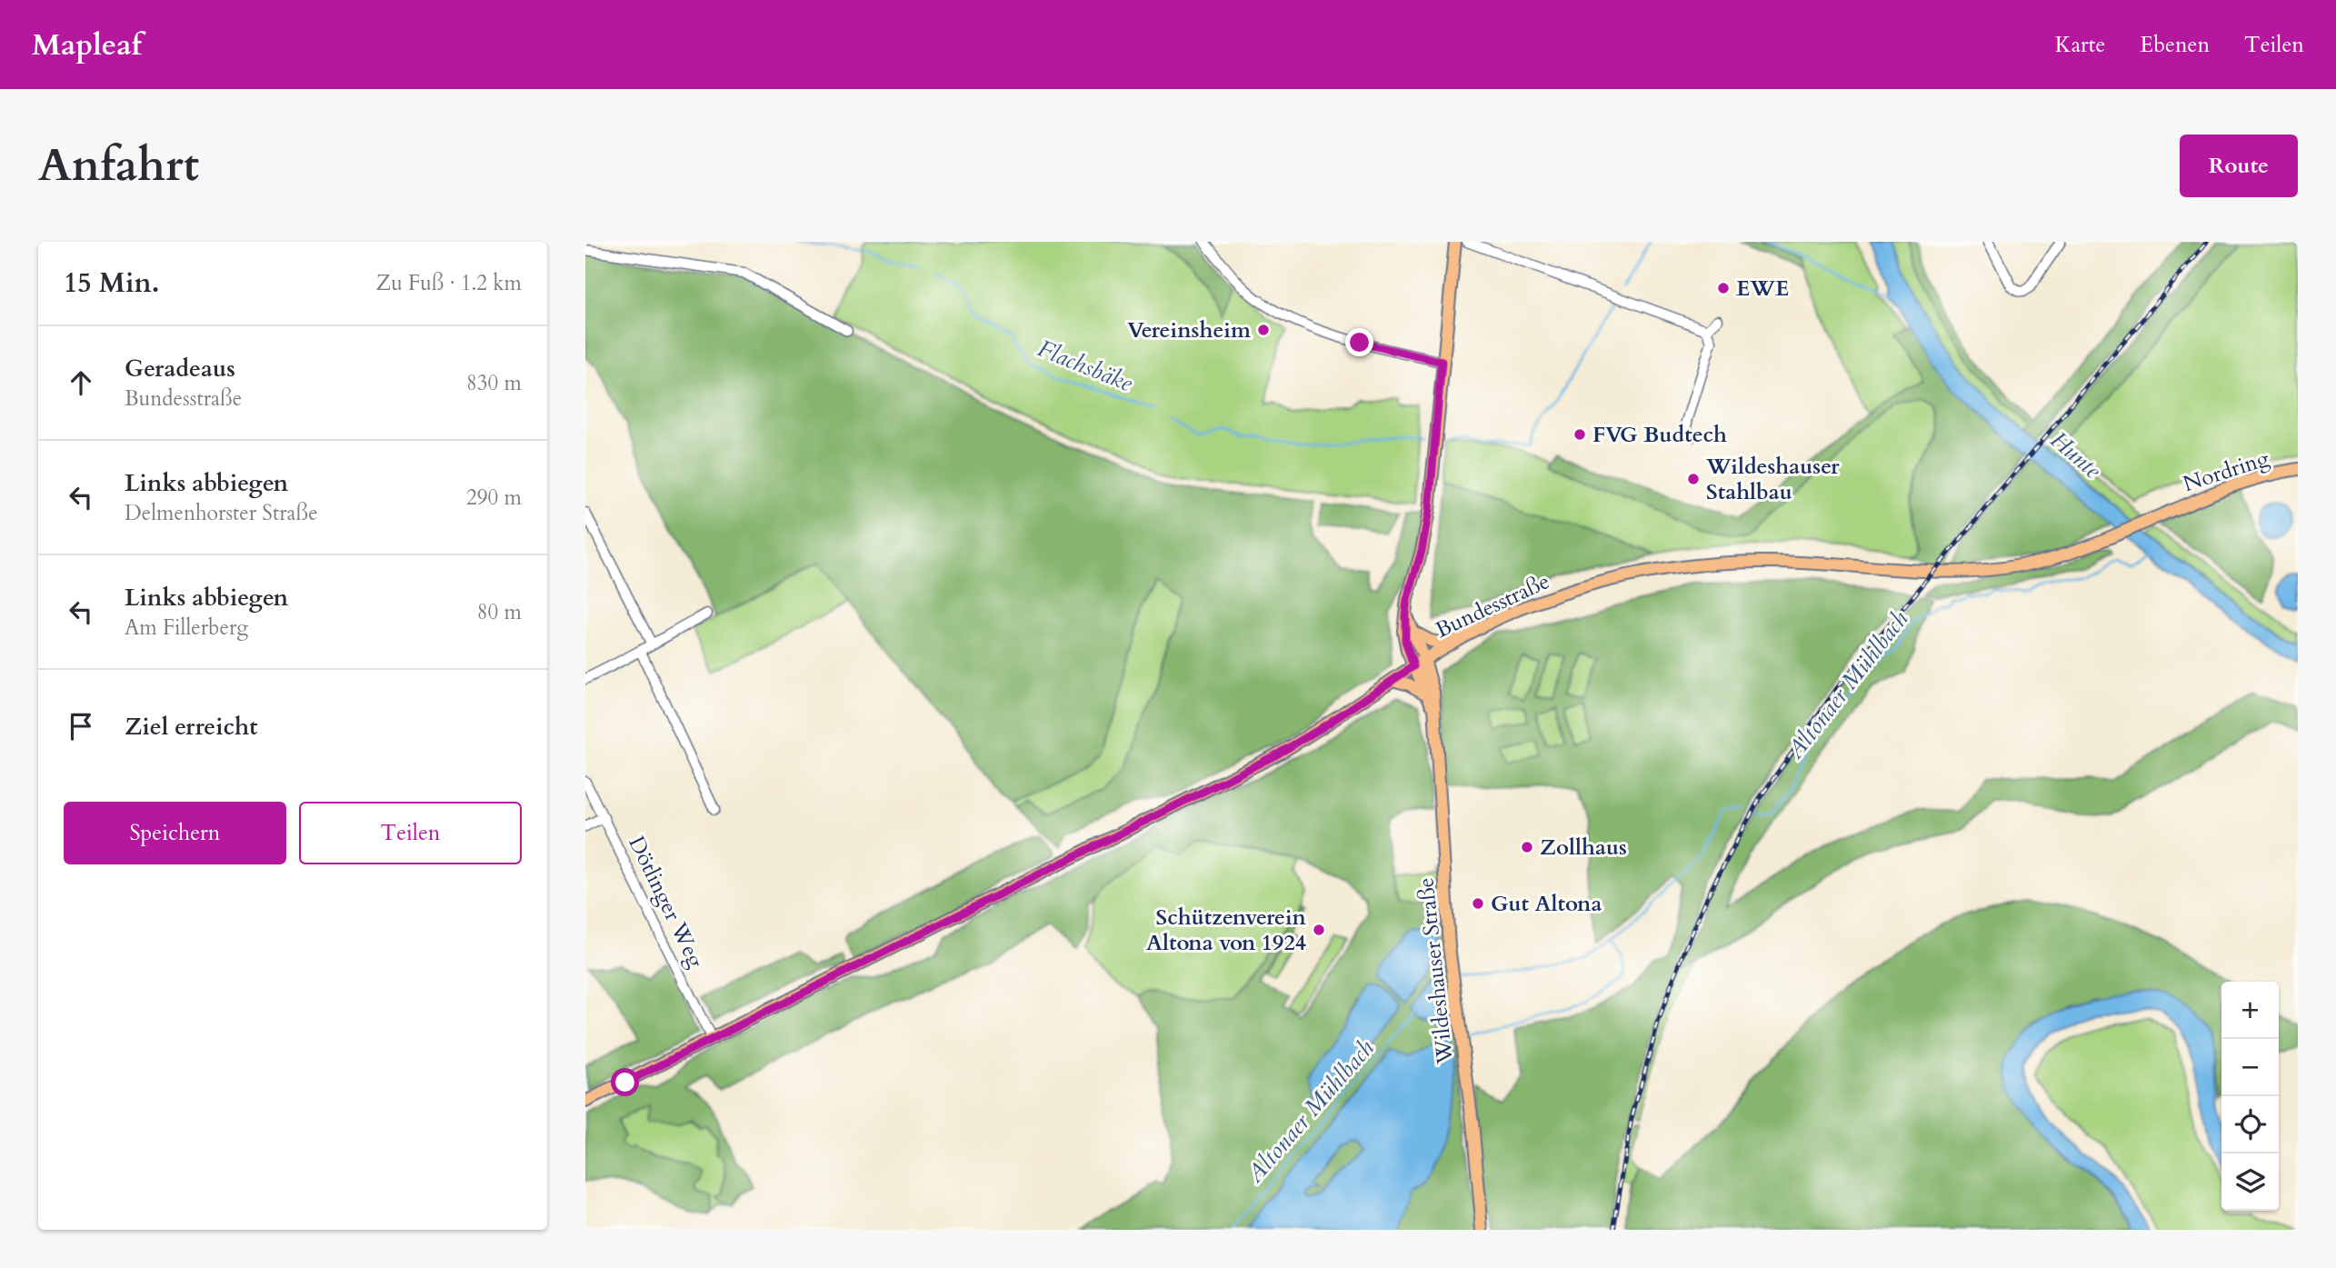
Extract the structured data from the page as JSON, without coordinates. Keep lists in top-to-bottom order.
{
  "streets": {
    "main road": ["Nordring", "Bundesstraße", "Wildeshauser Straße"],
    "street": ["Dötlinger Weg"]
  },
  "crossings": [
    ["Nordring", "Bundesstraße"],
    ["Bundesstraße", "Dötlinger Weg"],
    ["Bundesstraße", "Wildeshauser Straße"]
  ],
  "water": ["Flachsbäke", "Hunte", "Altonaer Mühlbach"],
  "places": [
    "EWE",
    "Vereinsheim",
    "FVG Budtech",
    "Wildeshauser Stahlbau",
    "Zollhaus",
    "Gut Altona",
    "Schützenverein Altona von 1924"
  ],
  "page": {
    "header": "Mapleaf",
    "nav": ["Karte", "Ebenen", "Teilen"],
    "buttons": [
      "Route",
      ["Speichern", "Teilen"]
    ],
    "title": "Anfahrt",
    "heading": ["15 Min.", "Zu Fuß · 1.2 km"],
    "list": [
      ["Geradeaus", "Bundesstraße", "830 m"],
      ["Links abbiegen", "Delmenhorster Straße", "290 m"],
      ["Links abbiegen", "Am Fillerberg", "80 m"],
      "Ziel erreicht"
    ],
    "map_buttons": ["+", "−"]
  }
}
